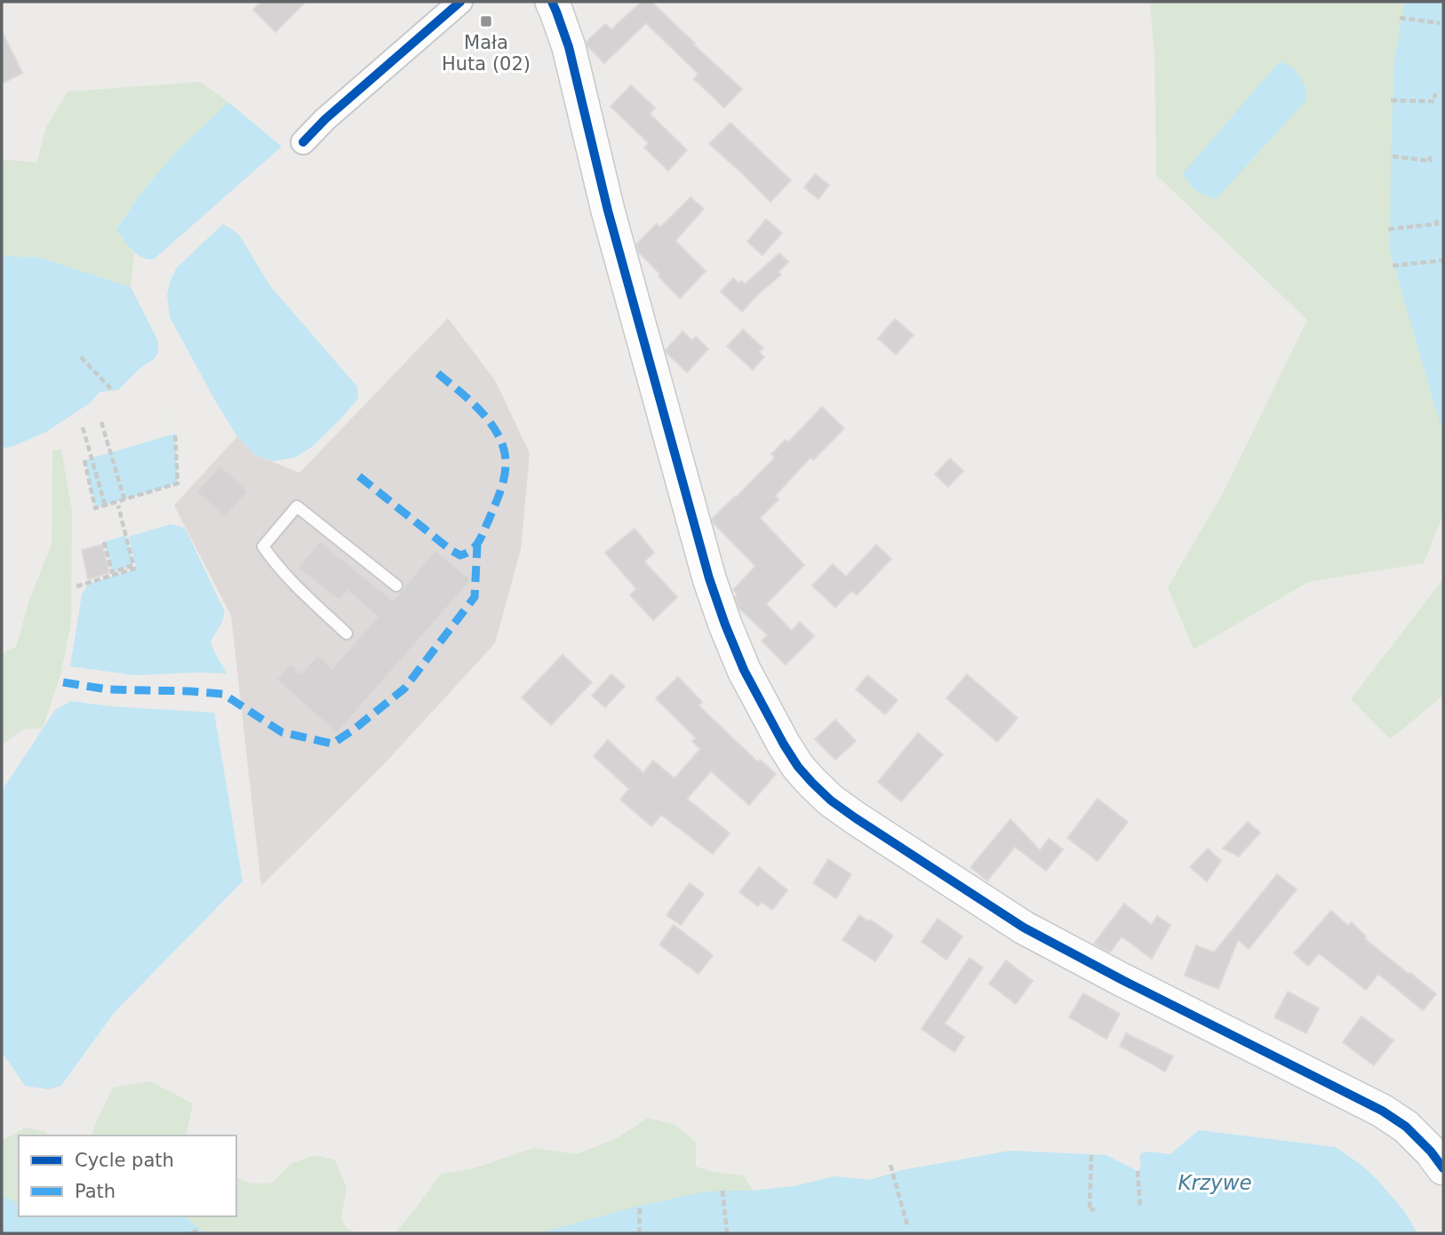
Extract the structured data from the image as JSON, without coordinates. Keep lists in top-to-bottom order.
{
  "water": ["Krzywe"],
  "places": {
    "transit": ["Mała Huta (02)"]
  },
  "legend": ["Cycle path", "Path"]
}
